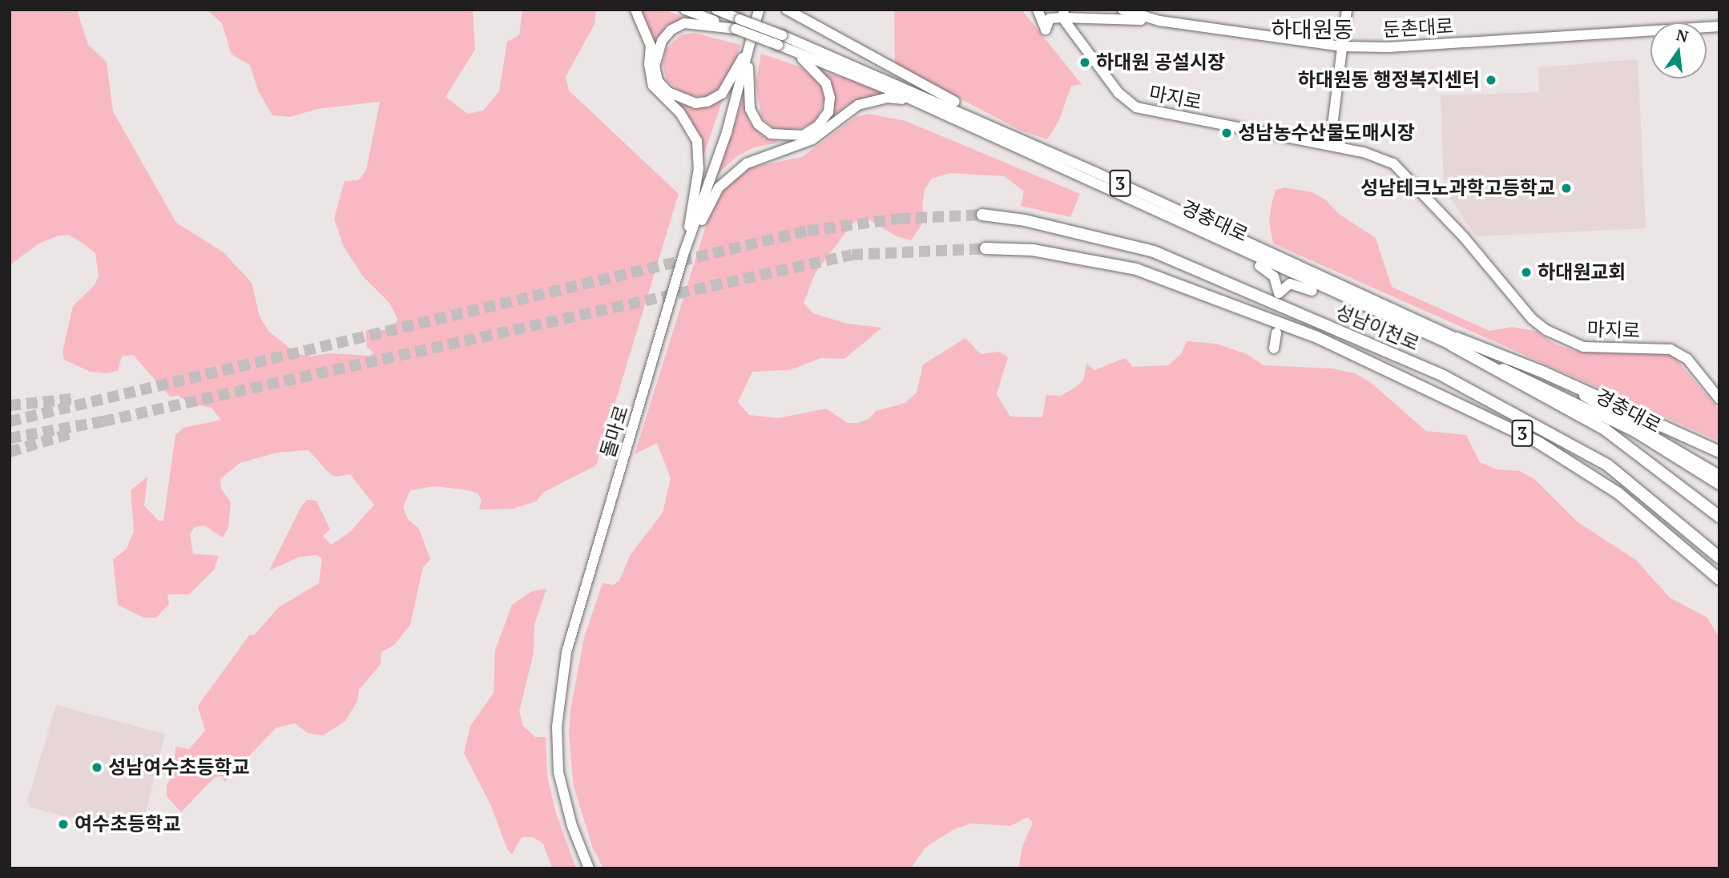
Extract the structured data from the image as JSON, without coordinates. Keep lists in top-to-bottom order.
{
  "streets": {
    "highway": ["3", "성남이천로"],
    "main road": [
      "둔촌대로",
      "마지로",
      "경충대로",
      "돌마로"
    ]
  },
  "districts": ["하대원동"],
  "places": [
    "하대원 공설시장",
    "하대원동 행정복지센터",
    "성남농수산물도매시장",
    "성남테크노과학고등학교",
    "하대원교회",
    "성남여수초등학교",
    "여수초등학교"
  ],
  "north": "top"
}
